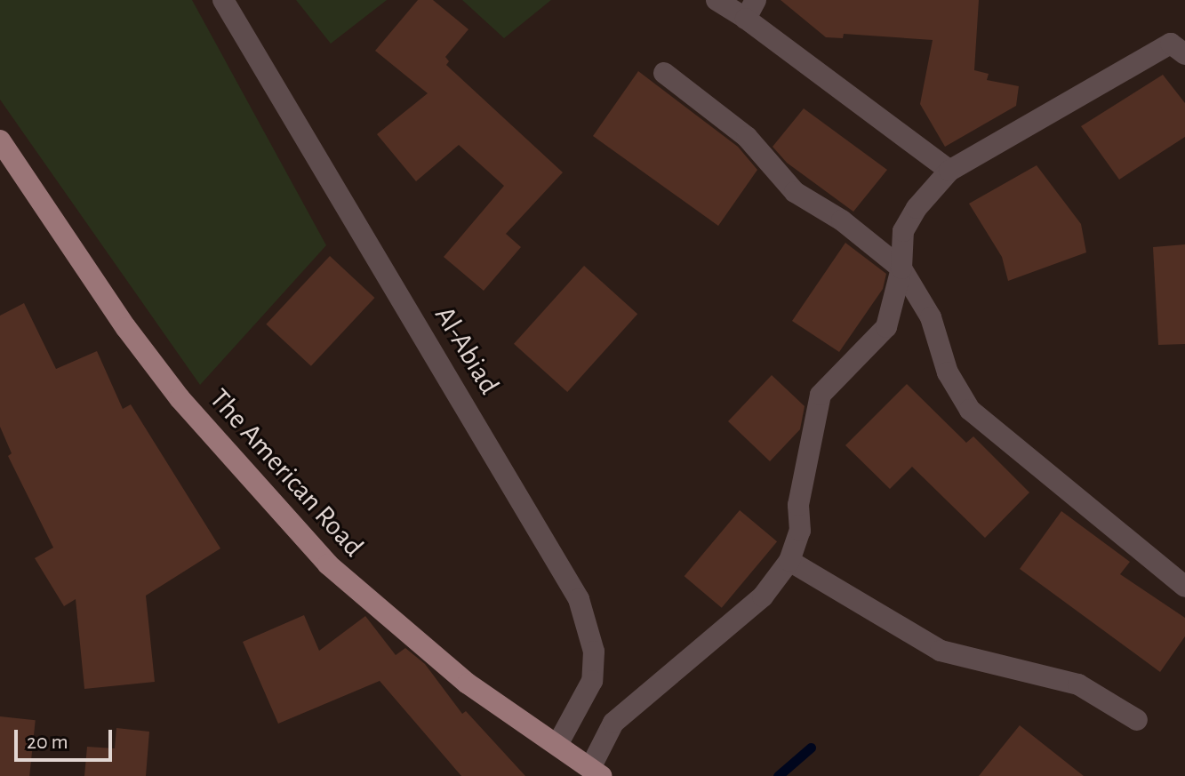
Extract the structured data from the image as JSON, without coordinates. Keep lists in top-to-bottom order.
{
  "streets": {
    "main road": ["The American Road"],
    "street": ["Al-Abiad"]
  },
  "crossings": [
    ["Al-Abiad", "The American Road"]
  ],
  "scale_bar": "20 m"
}
